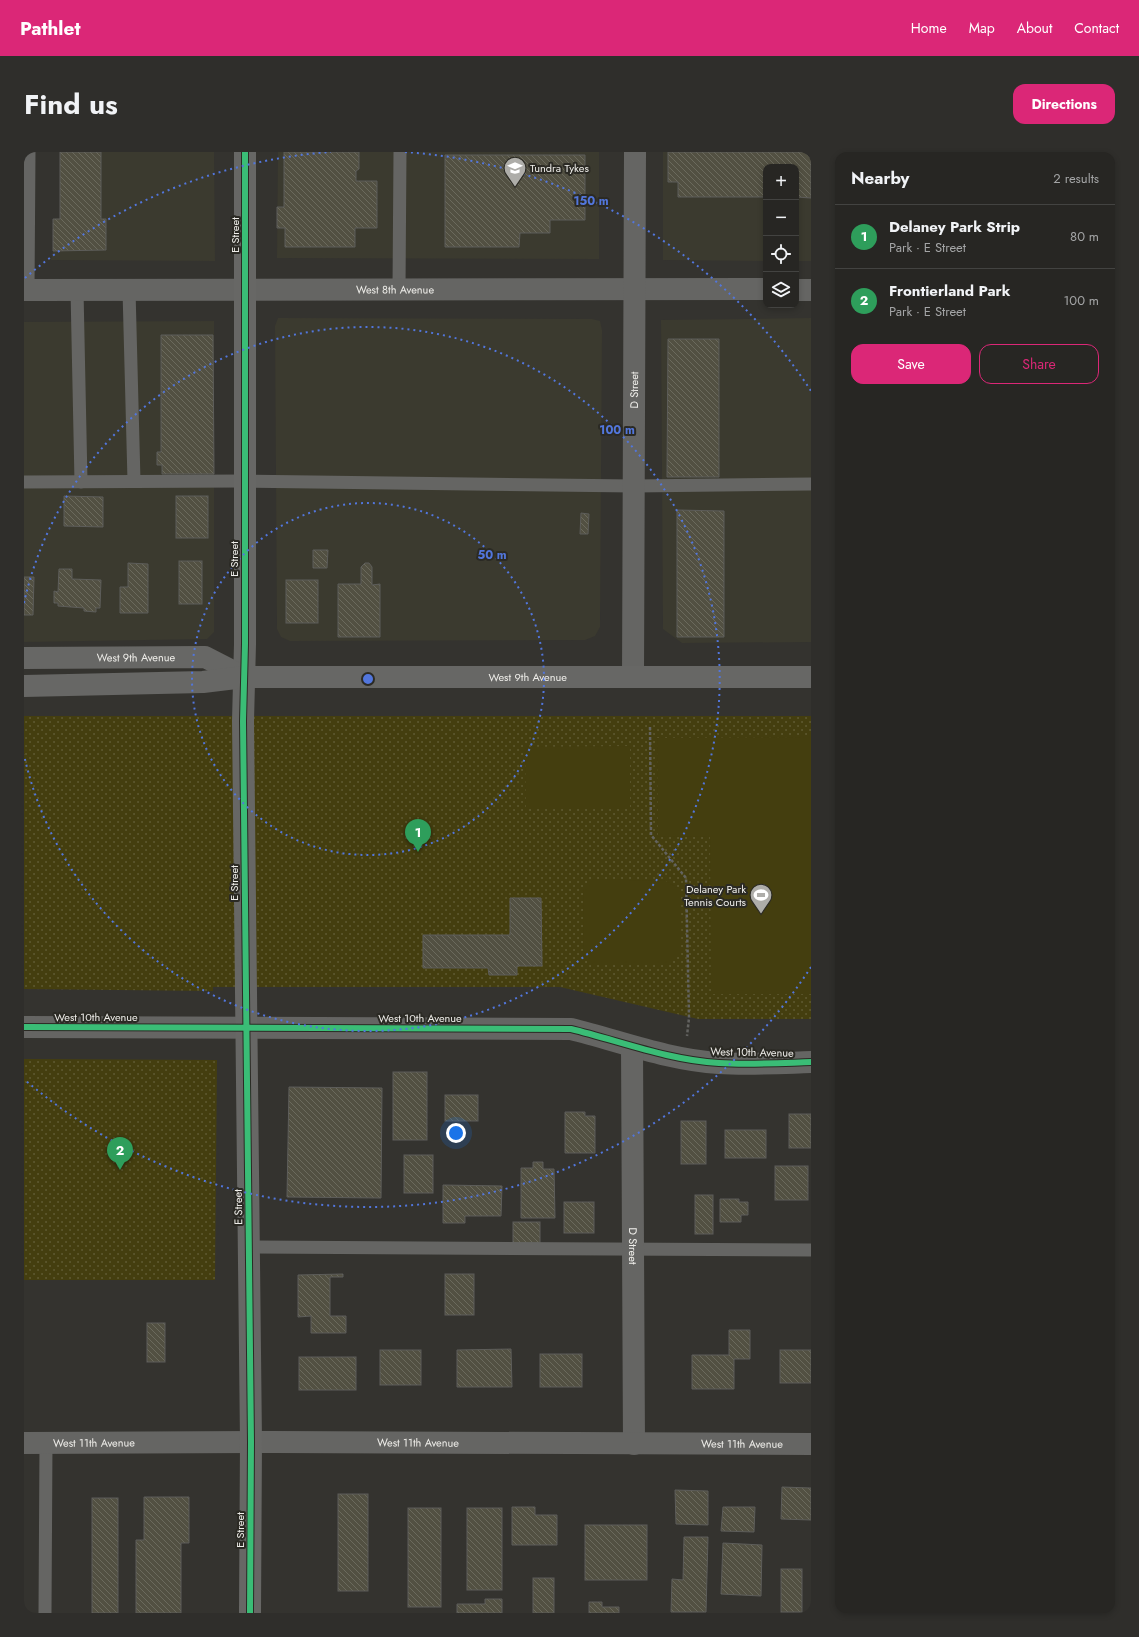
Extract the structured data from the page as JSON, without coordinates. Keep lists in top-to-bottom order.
{
  "streets": {
    "street": [
      "E Street",
      "West 8th Avenue",
      "D Street",
      "West 9th Avenue",
      "West 10th Avenue",
      "West 11th Avenue"
    ]
  },
  "crossings": [
    ["E Street", "West 8th Avenue"],
    ["E Street", "West 9th Avenue"],
    ["E Street", "West 10th Avenue"],
    ["E Street", "West 11th Avenue"],
    ["West 8th Avenue", "D Street"],
    ["D Street", "West 9th Avenue"],
    ["D Street", "West 10th Avenue"],
    ["D Street", "West 11th Avenue"]
  ],
  "places": {
    "school or university": ["Tundra Tykes"],
    "sports": ["Delaney Park Tennis Courts"]
  },
  "page": {
    "header": "Pathlet",
    "nav": [
      "Home",
      "Map",
      "About",
      "Contact"
    ],
    "title": "Find us",
    "buttons": [
      "Directions",
      ["Save", "Share"]
    ],
    "heading": ["Nearby", "2 results"],
    "map_buttons": ["+", "−"],
    "list": [
      {
        "mark": "1",
        "name": "Delaney Park Strip",
        "note": "Park · E Street",
        "value": "80 m"
      },
      {
        "mark": "2",
        "name": "Frontierland Park",
        "note": "Park · E Street",
        "value": "100 m"
      }
    ],
    "pins": ["1", "2"]
  },
  "rings": ["150 m", "100 m", "50 m"]
}
